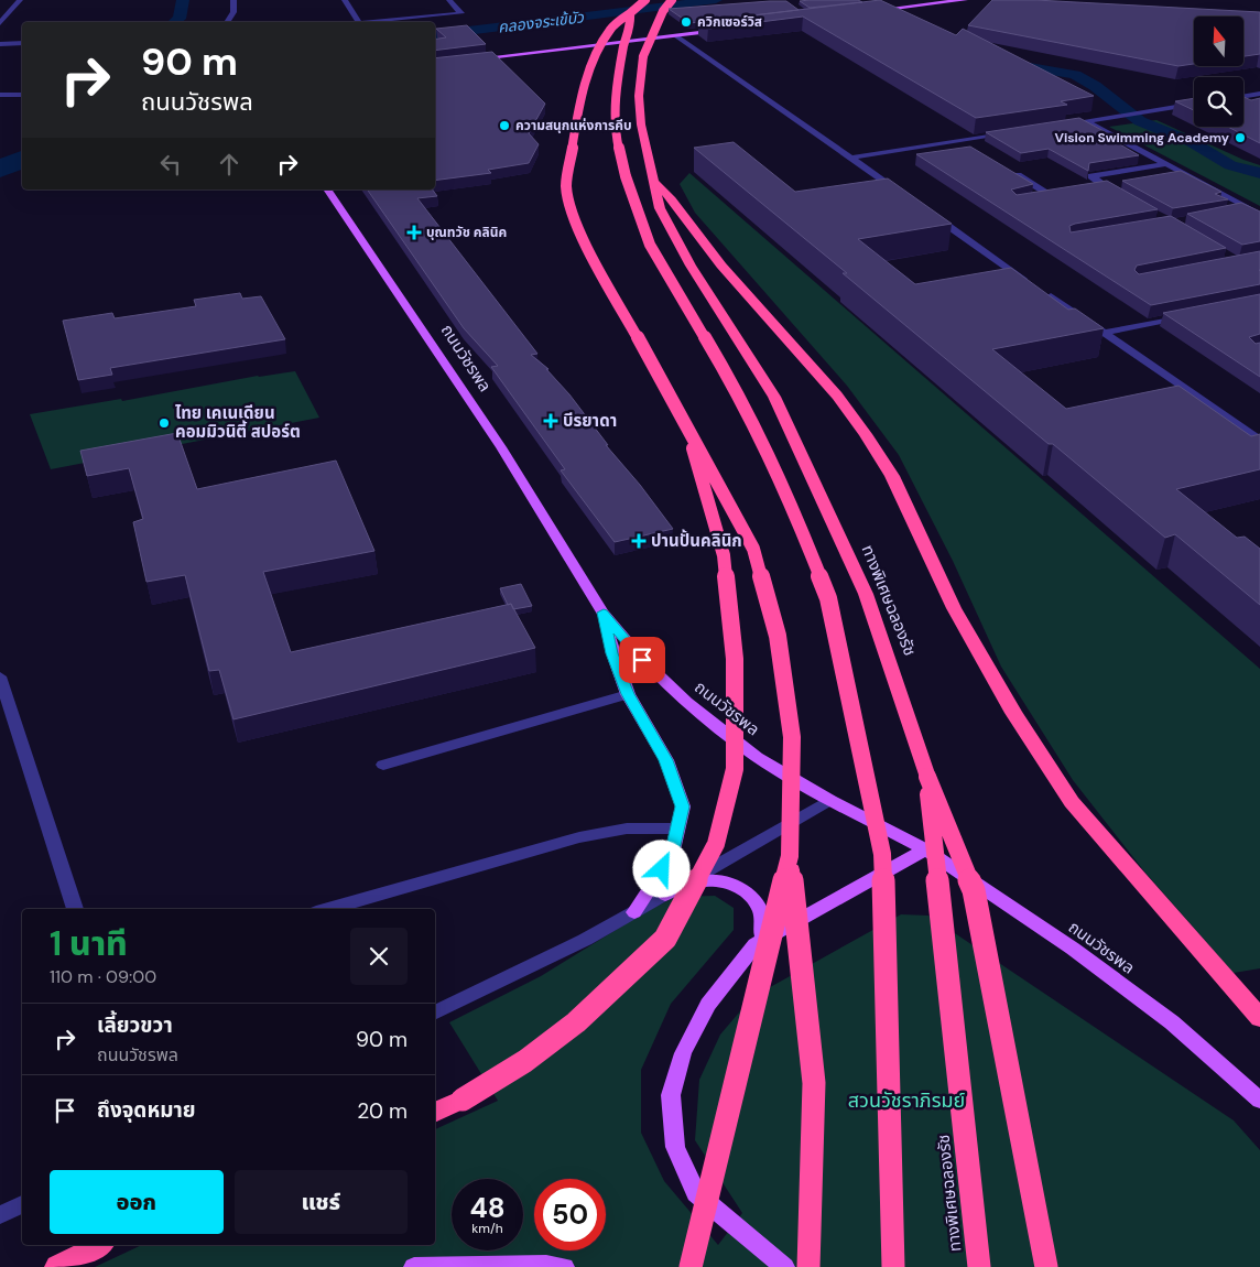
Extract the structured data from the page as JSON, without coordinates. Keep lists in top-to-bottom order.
{
  "streets": {
    "highway": ["ทางพิเศษฉลองรัช"],
    "main road": ["ถนนวัชรพล"]
  },
  "water": ["คลองจระเข้บัว"],
  "parks": ["สวนวัชราภิรมย์"],
  "places": {
    "other": [
      "ควิกเซอร์วิส",
      "ความสนุกแห่งการคีบ",
      "Vision Swimming Academy",
      "ไทย เคเนเดียน คอมมิวนิตี้ สปอร์ต"
    ],
    "health": ["บุณทวัช คลินิค", "บีรยาดา", "ปานปั้นคลินิก"]
  },
  "north": "top",
  "page": {
    "turn": ["90 m", "ถนนวัชรพล"],
    "heading": ["1 นาที", "110 m · 09:00"],
    "list": [
      {
        "name": "เลี้ยวขวา",
        "note": "ถนนวัชรพล",
        "value": "90 m"
      },
      {
        "name": "ถึงจุดหมาย",
        "value": "20 m"
      }
    ],
    "buttons": ["ออก", "แชร์"],
    "speed": "48 km/h",
    "limit": "50"
  }
}
